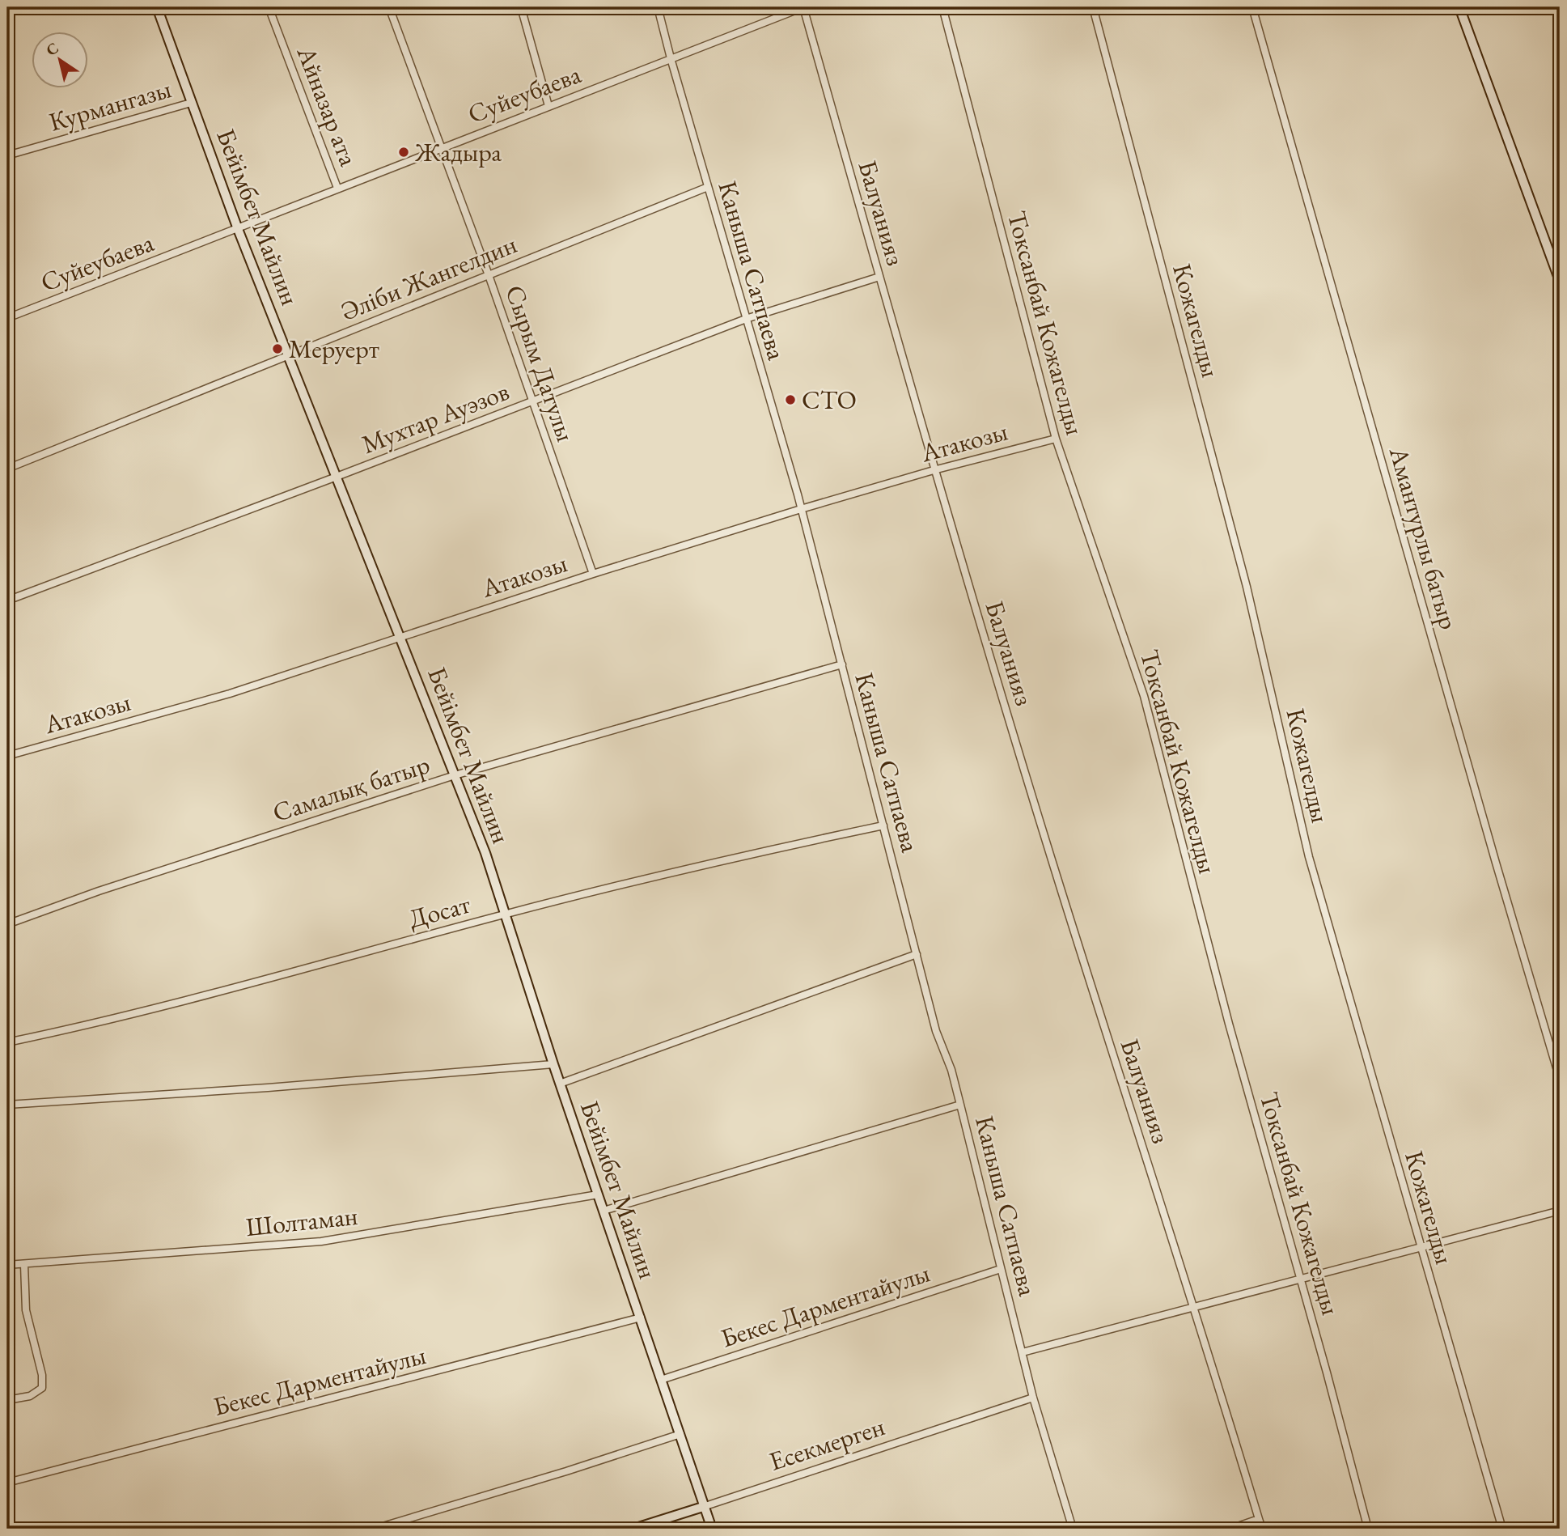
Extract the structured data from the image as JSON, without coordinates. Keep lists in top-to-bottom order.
{
  "streets": {
    "street": [
      "Суйеубаева",
      "Курмангазы",
      "Айназар ата",
      "Балуанияз",
      "Бейімбет Майлин",
      "Каныша Сатпаева",
      "Әліби Жангелдин",
      "Кожагелды",
      "Токсанбай Кожагелды",
      "Сырым Датулы",
      "Мухтар Ауэзов",
      "Атакозы",
      "Амантурлы батыр",
      "Самалық батыр",
      "Досат",
      "Шолтаман",
      "Бекес Дарментайулы",
      "Eсекмерген"
    ]
  },
  "crossings": [
    ["Суйеубаева", "Айназар ата"],
    ["Суйеубаева", "Балуанияз"],
    ["Суйеубаева", "Бейімбет Майлин"],
    ["Суйеубаева", "Каныша Сатпаева"],
    ["Суйеубаева", "Сырым Датулы"],
    ["Курмангазы", "Бейімбет Майлин"],
    ["Балуанияз", "Мухтар Ауэзов"],
    ["Балуанияз", "Атакозы"],
    ["Бейімбет Майлин", "Әліби Жангелдин"],
    ["Бейімбет Майлин", "Мухтар Ауэзов"],
    ["Бейімбет Майлин", "Атакозы"],
    ["Бейімбет Майлин", "Самалық батыр"],
    ["Бейімбет Майлин", "Досат"],
    ["Бейімбет Майлин", "Шолтаман"],
    ["Бейімбет Майлин", "Бекес Дарментайулы"],
    ["Бейімбет Майлин", "Eсекмерген"],
    ["Каныша Сатпаева", "Әліби Жангелдин"],
    ["Каныша Сатпаева", "Мухтар Ауэзов"],
    ["Каныша Сатпаева", "Атакозы"],
    ["Каныша Сатпаева", "Самалық батыр"],
    ["Каныша Сатпаева", "Досат"],
    ["Каныша Сатпаева", "Бекес Дарментайулы"],
    ["Каныша Сатпаева", "Eсекмерген"],
    ["Әліби Жангелдин", "Сырым Датулы"],
    ["Токсанбай Кожагелды", "Атакозы"],
    ["Сырым Датулы", "Мухтар Ауэзов"],
    ["Сырым Датулы", "Атакозы"]
  ],
  "places": ["Жадыра", "Меруерт", "CTO"],
  "north": "top left"
}
